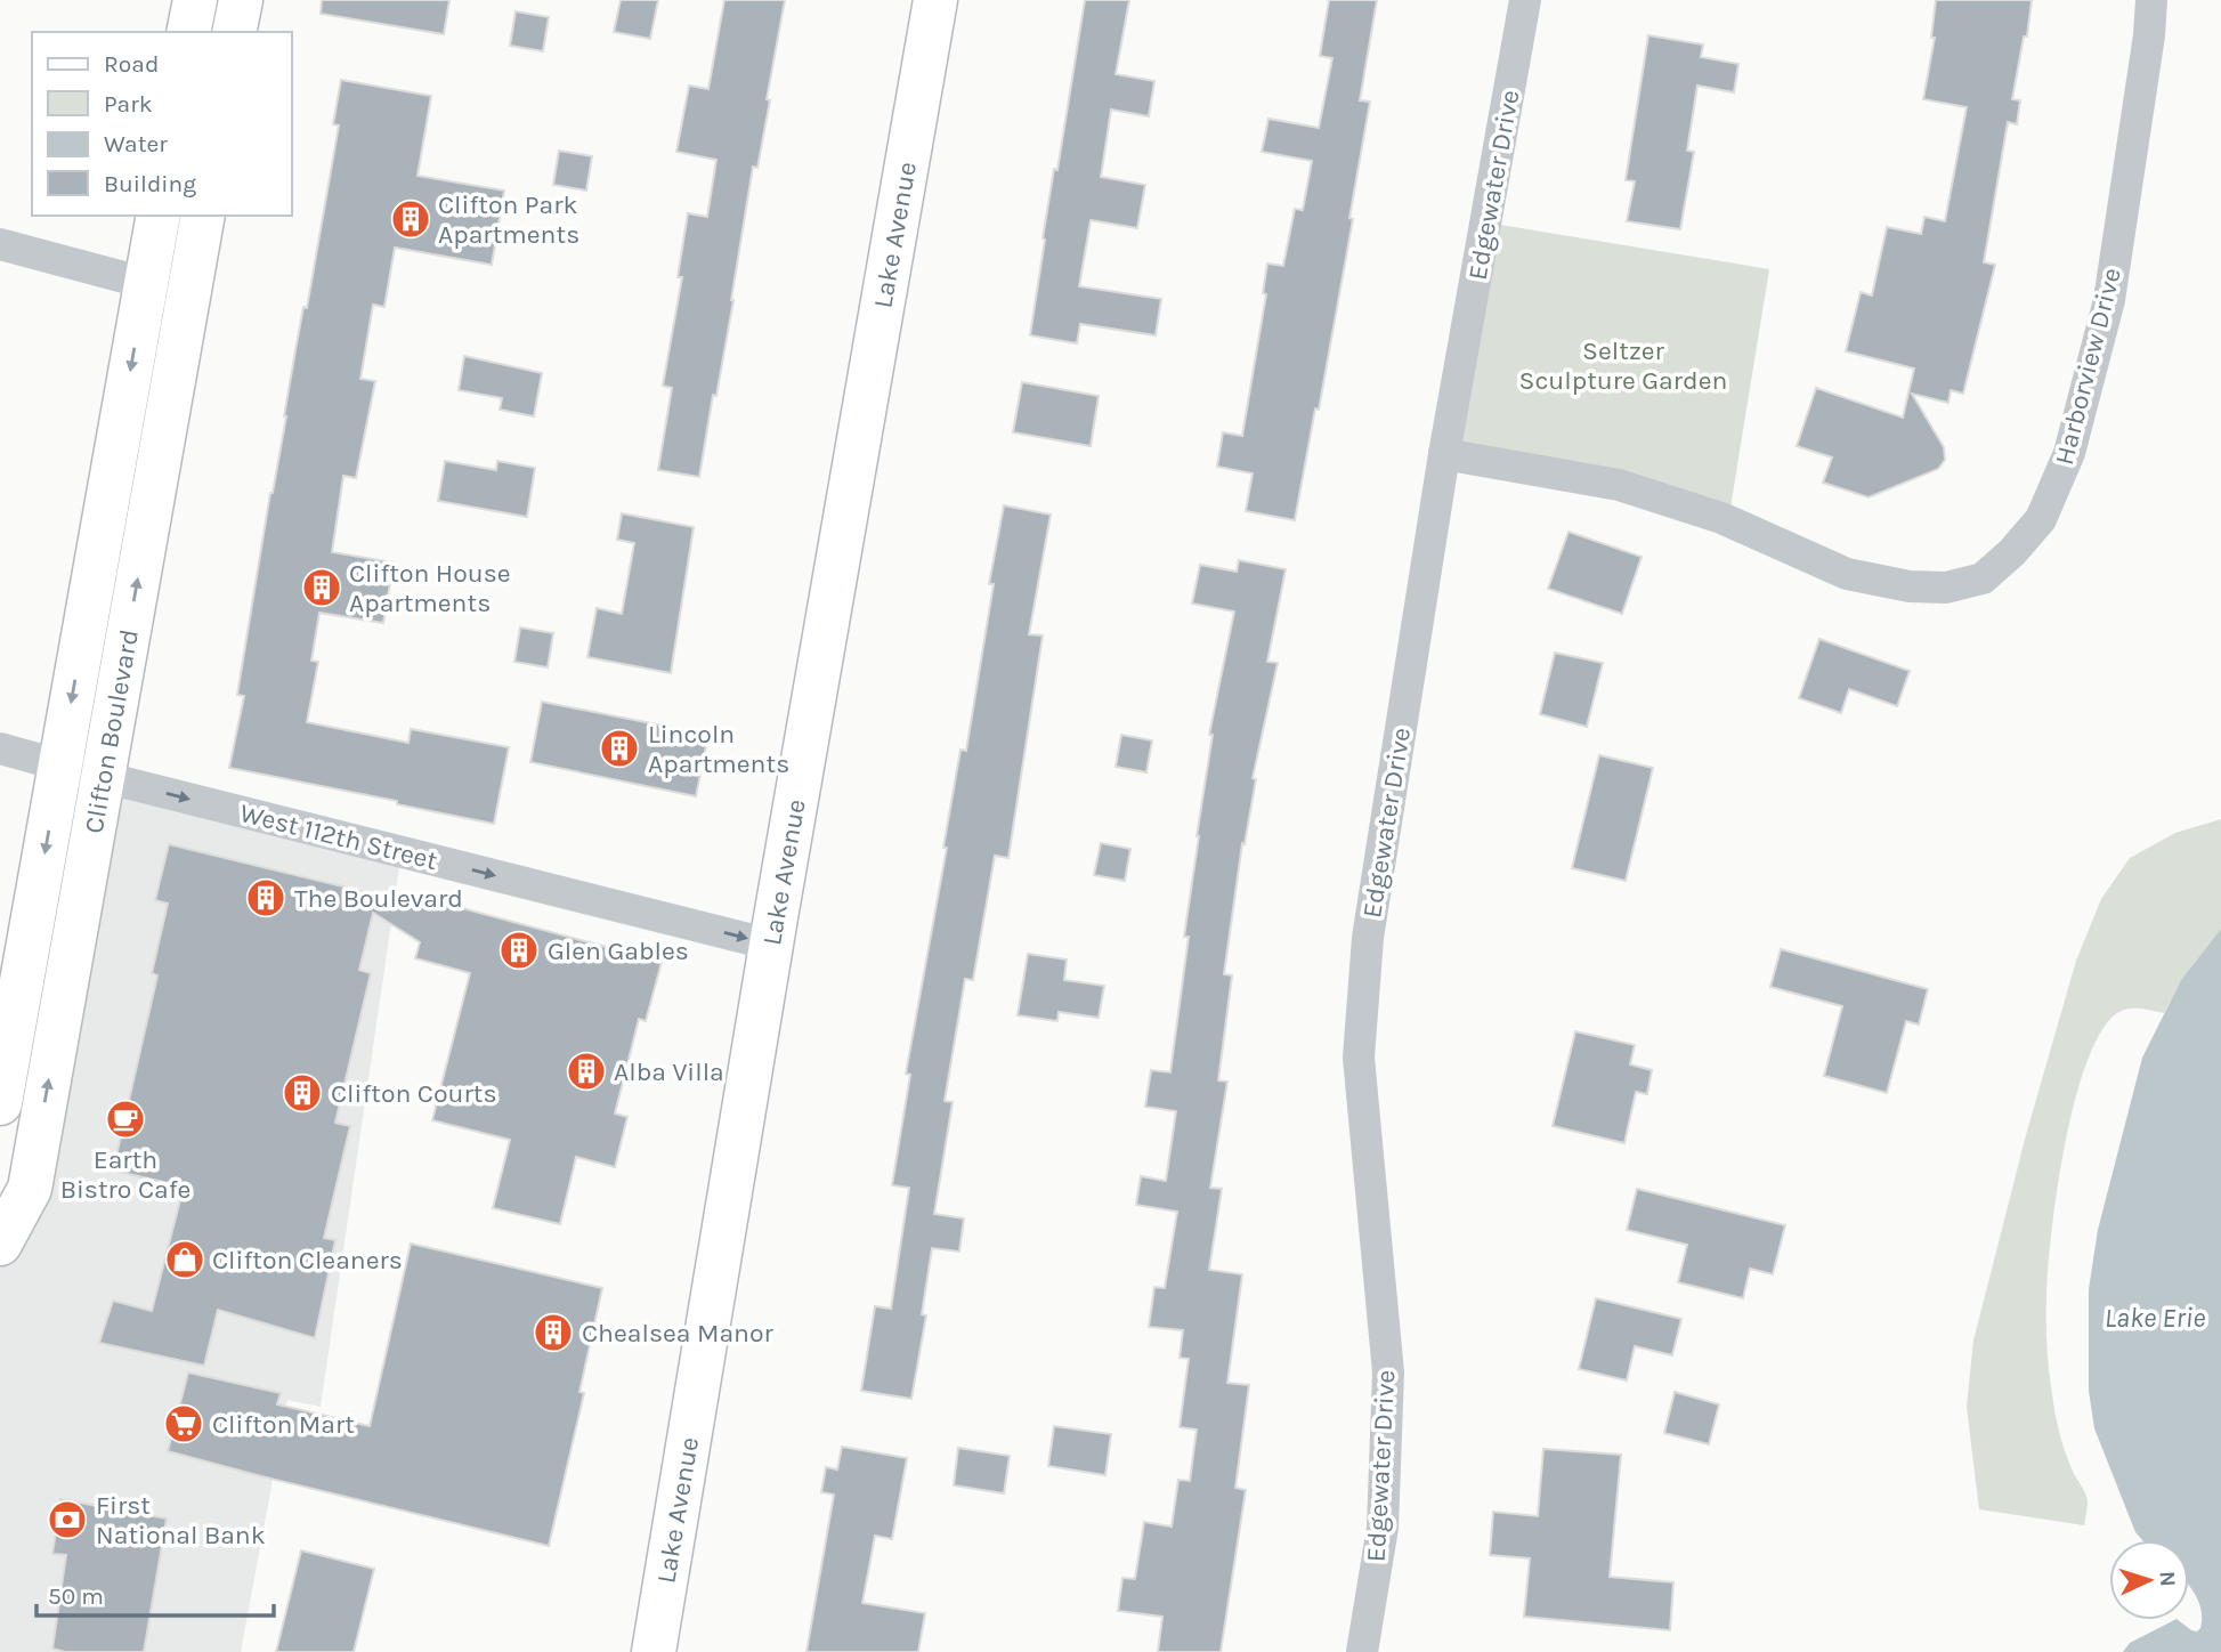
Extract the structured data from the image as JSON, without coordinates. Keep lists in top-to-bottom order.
{
  "streets": {
    "main road": ["Lake Avenue", "Clifton Boulevard"],
    "street": ["Edgewater Drive", "Harborview Drive", "West 112th Street"]
  },
  "crossings": [
    ["Edgewater Drive", "Harborview Drive"],
    ["Lake Avenue", "West 112th Street"],
    ["Clifton Boulevard", "West 112th Street"]
  ],
  "one_way": ["West 112th Street"],
  "water": ["Lake Erie"],
  "parks": ["Seltzer Sculpture Garden"],
  "places": {
    "building": [
      "Clifton Park Apartments",
      "Clifton House Apartments",
      "Lincoln Apartments",
      "The Boulevard",
      "Glen Gables",
      "Alba Villa",
      "Clifton Courts",
      "Chealsea Manor"
    ],
    "cafe": ["Earth Bistro Cafe"],
    "shop": ["Clifton Cleaners"],
    "supermarket": ["Clifton Mart"],
    "bank": ["First National Bank"]
  },
  "legend": [
    "Road",
    "Park",
    "Water",
    "Building"
  ],
  "scale_bar": "50 m",
  "north": "right"
}
